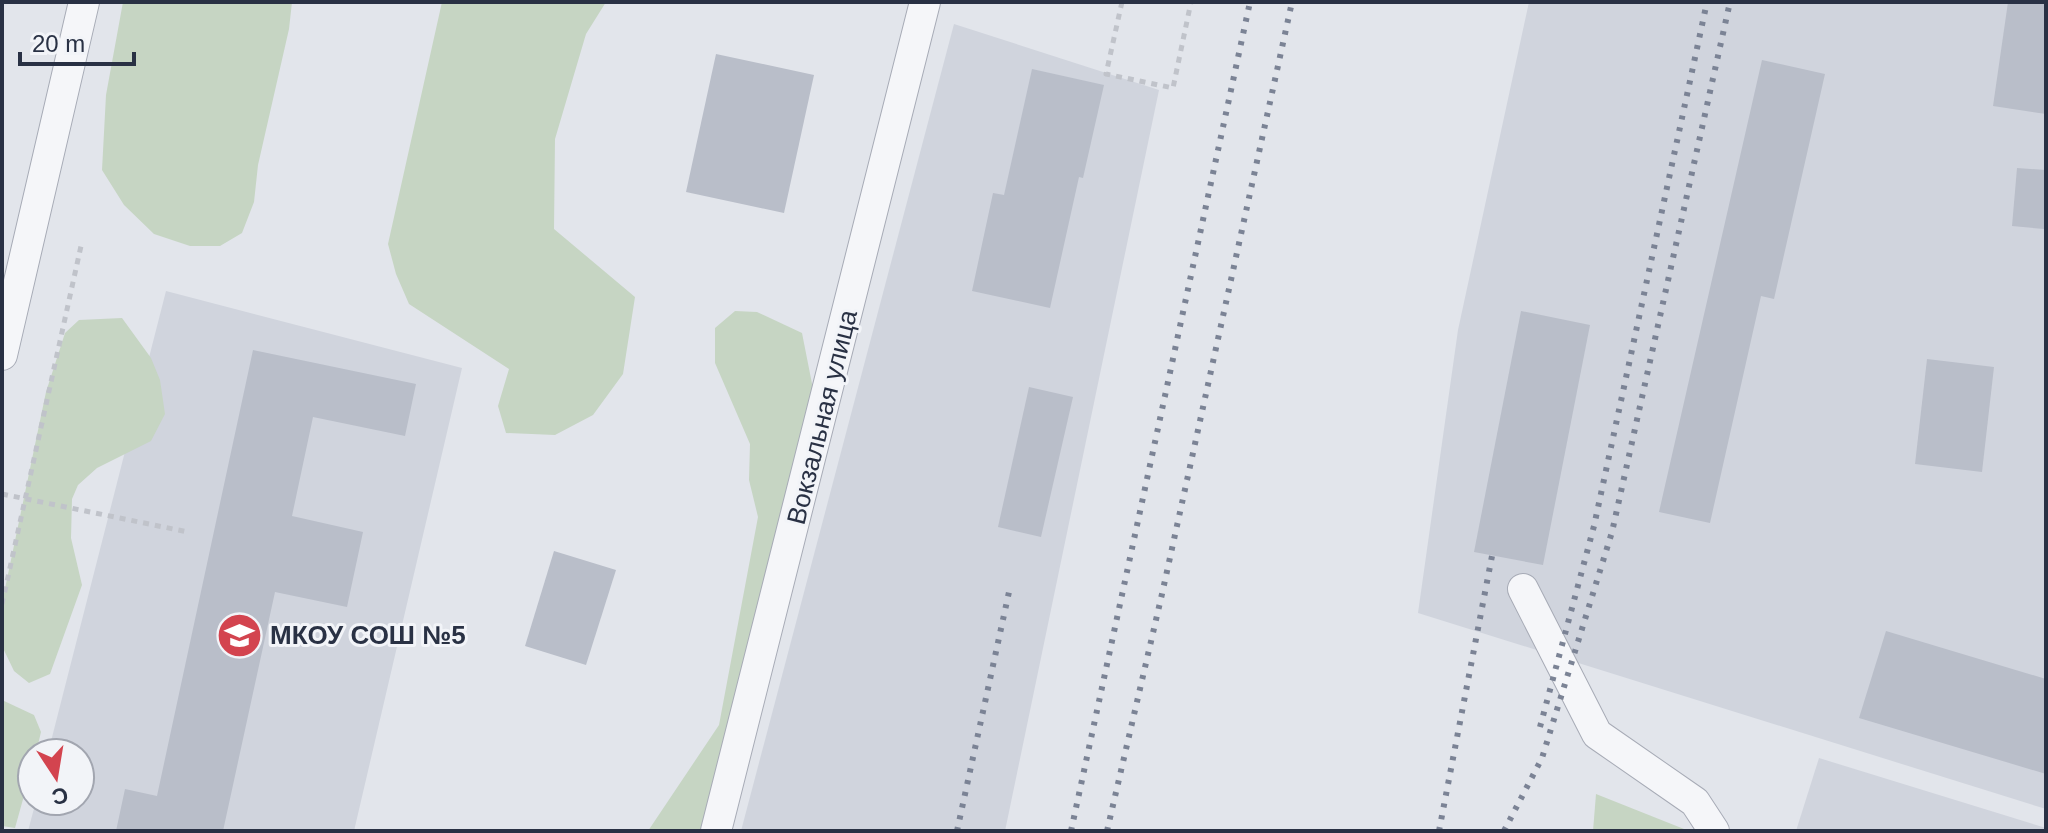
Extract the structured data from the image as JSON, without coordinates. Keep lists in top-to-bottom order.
{
  "streets": {
    "street": ["Вокзальная улица"]
  },
  "places": {
    "school or university": ["МКОУ СОШ №5"]
  },
  "scale_bar": "20 m",
  "north": "bottom"
}
